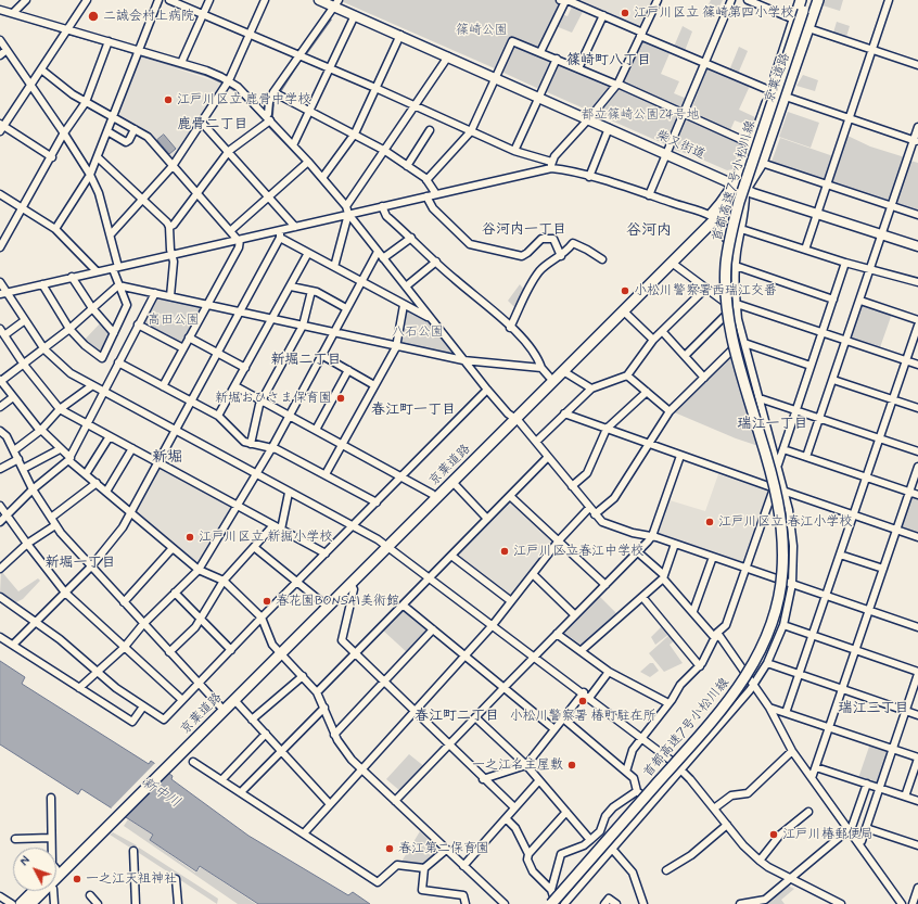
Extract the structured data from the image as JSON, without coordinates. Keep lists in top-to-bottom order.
{
  "streets": {
    "highway": ["京葉道路", "首都高速7号小松川線"],
    "main road": ["柴又街道"]
  },
  "crossings": [
    ["京葉道路", "柴又街道"]
  ],
  "districts": [
    "篠崎町八丁目",
    "鹿骨二丁目",
    "谷河内一丁目",
    "谷河内",
    "新堀二丁目",
    "春江町一丁目",
    "瑞江一丁目",
    "新堀",
    "新堀一丁目",
    "瑞江三丁目",
    "春江町二丁目"
  ],
  "water": ["新中川"],
  "parks": [
    "篠崎公園",
    "都立篠崎公園24号地",
    "高田公園",
    "八石公園"
  ],
  "places": [
    "江戸川区立 篠崎第四小学校",
    "二誠会村上病院",
    "江戸川区立 鹿骨中学校",
    "小松川警察署西瑞江交番",
    "新堀おひさま保育園",
    "江戸川区立 春江小学校",
    "江戸川区立 新掘小学校",
    "江戸川区立春江中学校",
    "春花園BONSAI美術館",
    "小松川警察署 椿町駐在所",
    "一之江名主屋敷",
    "江戸川椿郵便局",
    "春江第二保育園",
    "一之江天祖神社"
  ],
  "north": "top left"
}
